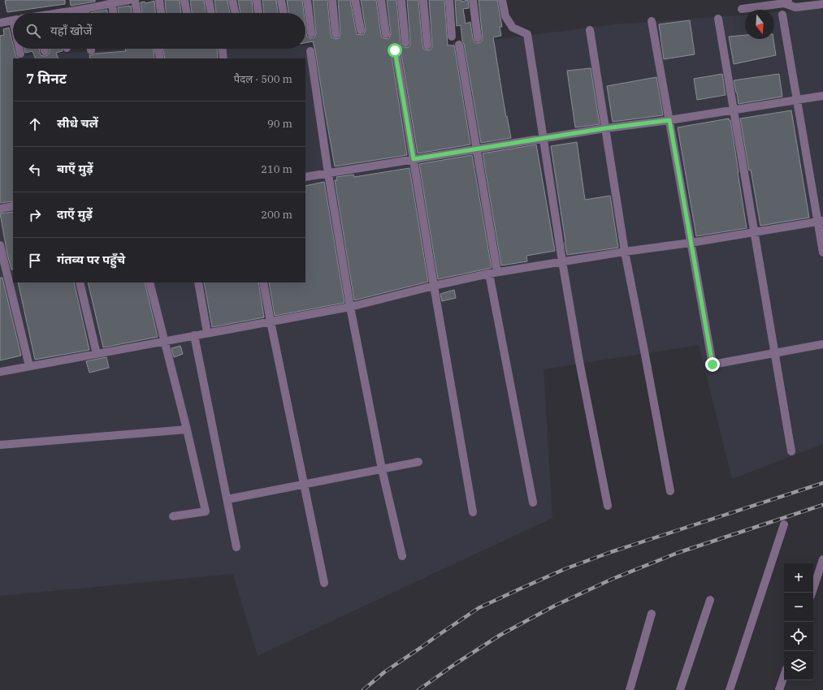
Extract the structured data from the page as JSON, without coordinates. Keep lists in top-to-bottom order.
{
  "north": "bottom",
  "page": {
    "search": "यहाँ खोजें",
    "heading": ["7 मिनट", "पैदल · 500 m"],
    "list": [
      ["सीधे चलें", "90 m"],
      ["बाएँ मुड़ें", "210 m"],
      ["दाएँ मुड़ें", "200 m"],
      "गंतव्य पर पहुँचे"
    ],
    "map_buttons": ["+", "−"]
  }
}
